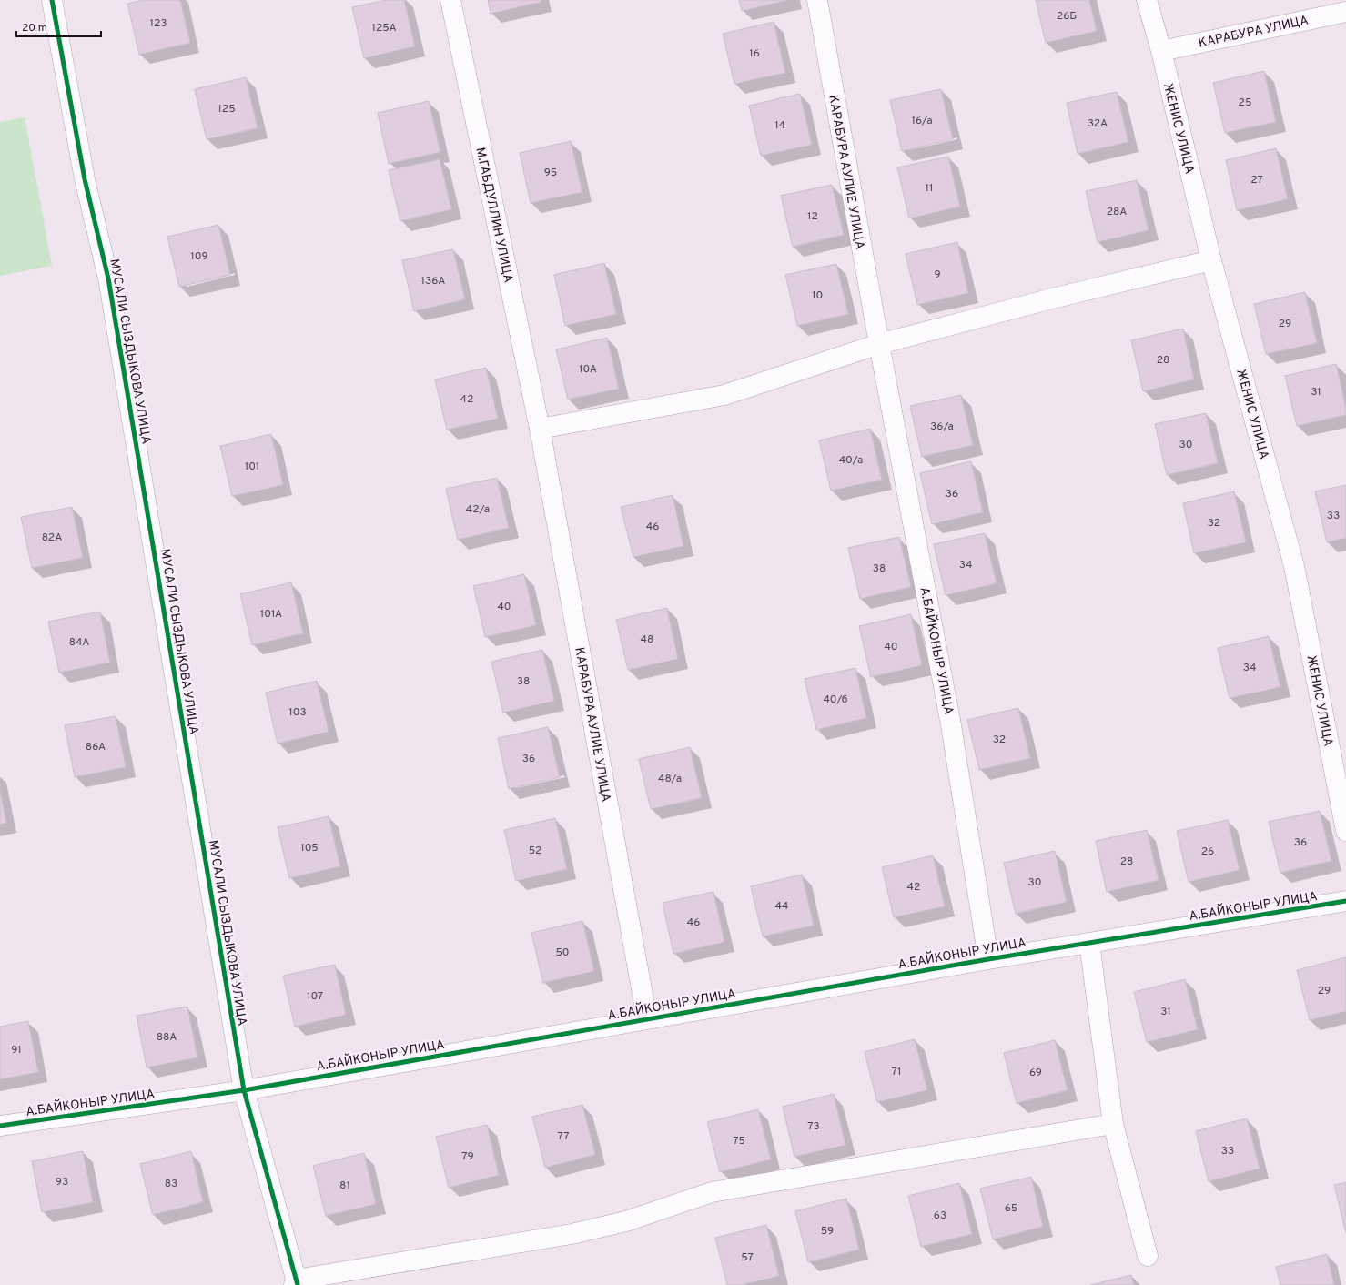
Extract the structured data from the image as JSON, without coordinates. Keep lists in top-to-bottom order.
{
  "streets": {
    "street": [
      "КАРАБУРА УЛИЦА",
      "ЖЕНИС УЛИЦА",
      "КАРАБУРА АУЛИЕ УЛИЦА",
      "М.ГАБДУЛЛИН УЛИЦА",
      "МУСАЛИ СЫЗДЫКОВА УЛИЦА",
      "А.БАЙКОНЫР УЛИЦА"
    ]
  },
  "crossings": [
    ["КАРАБУРА УЛИЦА", "ЖЕНИС УЛИЦА"],
    ["КАРАБУРА АУЛИЕ УЛИЦА", "М.ГАБДУЛЛИН УЛИЦА"],
    ["КАРАБУРА АУЛИЕ УЛИЦА", "А.БАЙКОНЫР УЛИЦА"],
    ["МУСАЛИ СЫЗДЫКОВА УЛИЦА", "А.БАЙКОНЫР УЛИЦА"]
  ],
  "house_numbers": [
    "26Б",
    "123",
    "125А",
    "16",
    "25",
    "125",
    "16/a",
    "32А",
    "14",
    "95",
    "27",
    "11",
    "28А",
    "12",
    "109",
    "9",
    "136А",
    "10",
    "29",
    "28",
    "10А",
    "31",
    "42",
    "36/a",
    "30",
    "40/a",
    "101",
    "36",
    "42/a",
    "33",
    "32",
    "46",
    "82А",
    "34",
    "38",
    "40",
    "101А",
    "48",
    "84А",
    "40",
    "34",
    "38",
    "40/б",
    "103",
    "32",
    "86А",
    "36",
    "48/a",
    "36",
    "105",
    "52",
    "26",
    "28",
    "30",
    "42",
    "44",
    "46",
    "50",
    "29",
    "107",
    "31",
    "88А",
    "91",
    "71",
    "69",
    "73",
    "77",
    "75",
    "33",
    "79",
    "93",
    "83",
    "81",
    "65",
    "63",
    "59",
    "57"
  ],
  "scale_bar": "20 m"
}
